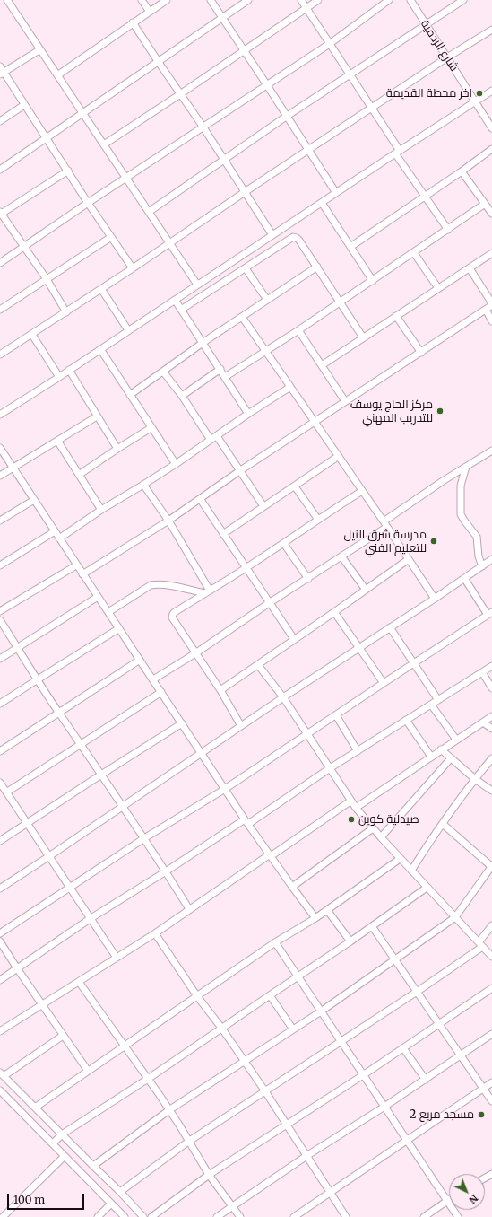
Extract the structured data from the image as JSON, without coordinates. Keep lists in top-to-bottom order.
{
  "streets": {
    "street": ["شارع الردمية"]
  },
  "places": [
    "اخر محطة القديمة",
    "مركز الحاج يوسف للتدريب المهني",
    "مدرسة شرق النيل للتعليم الفني",
    "صيدلية كوين",
    "مسجد مربع 2"
  ],
  "scale_bar": "100 m",
  "north": "bottom right"
}
